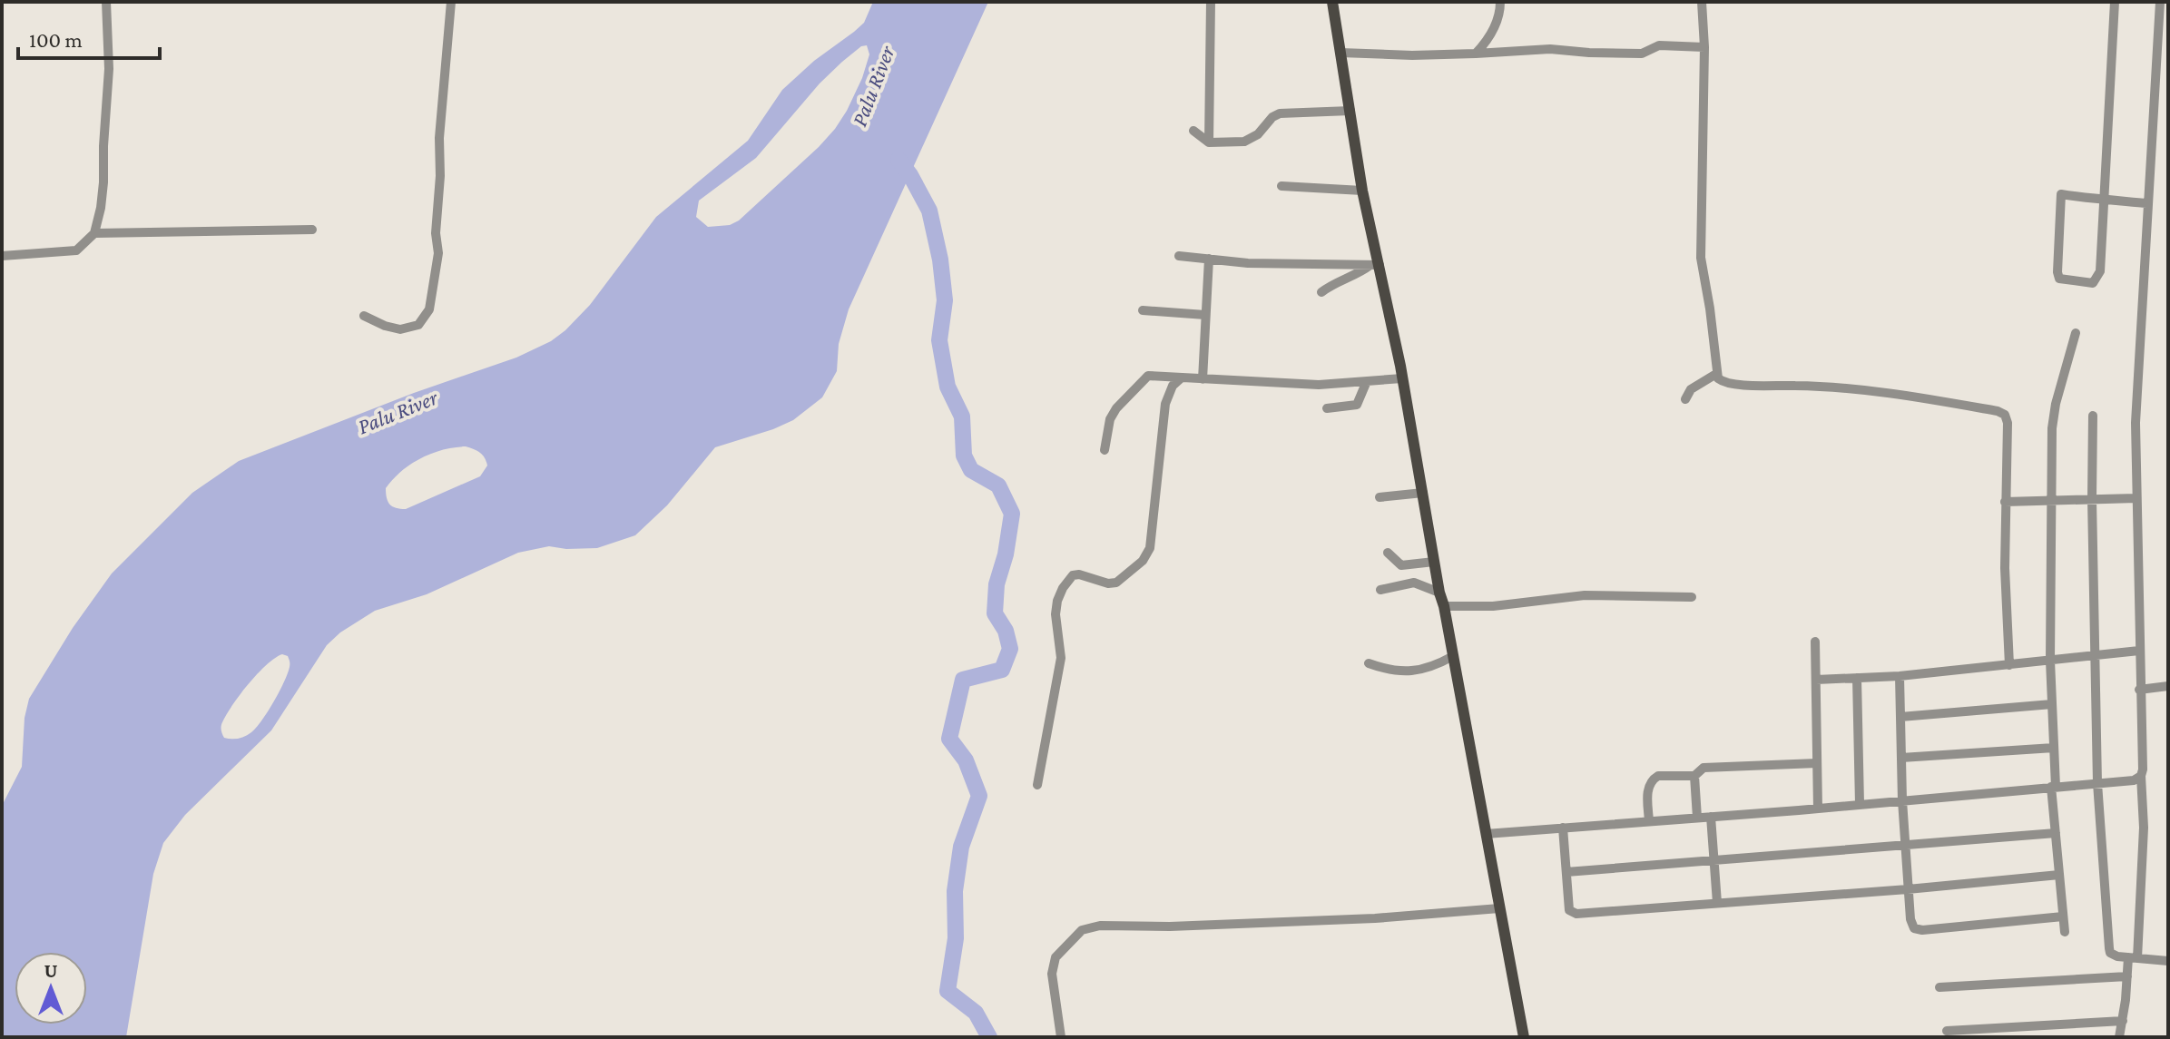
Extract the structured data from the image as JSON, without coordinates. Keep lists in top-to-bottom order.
{
  "water": ["Palu River"],
  "scale_bar": "100 m",
  "north": "top"
}
